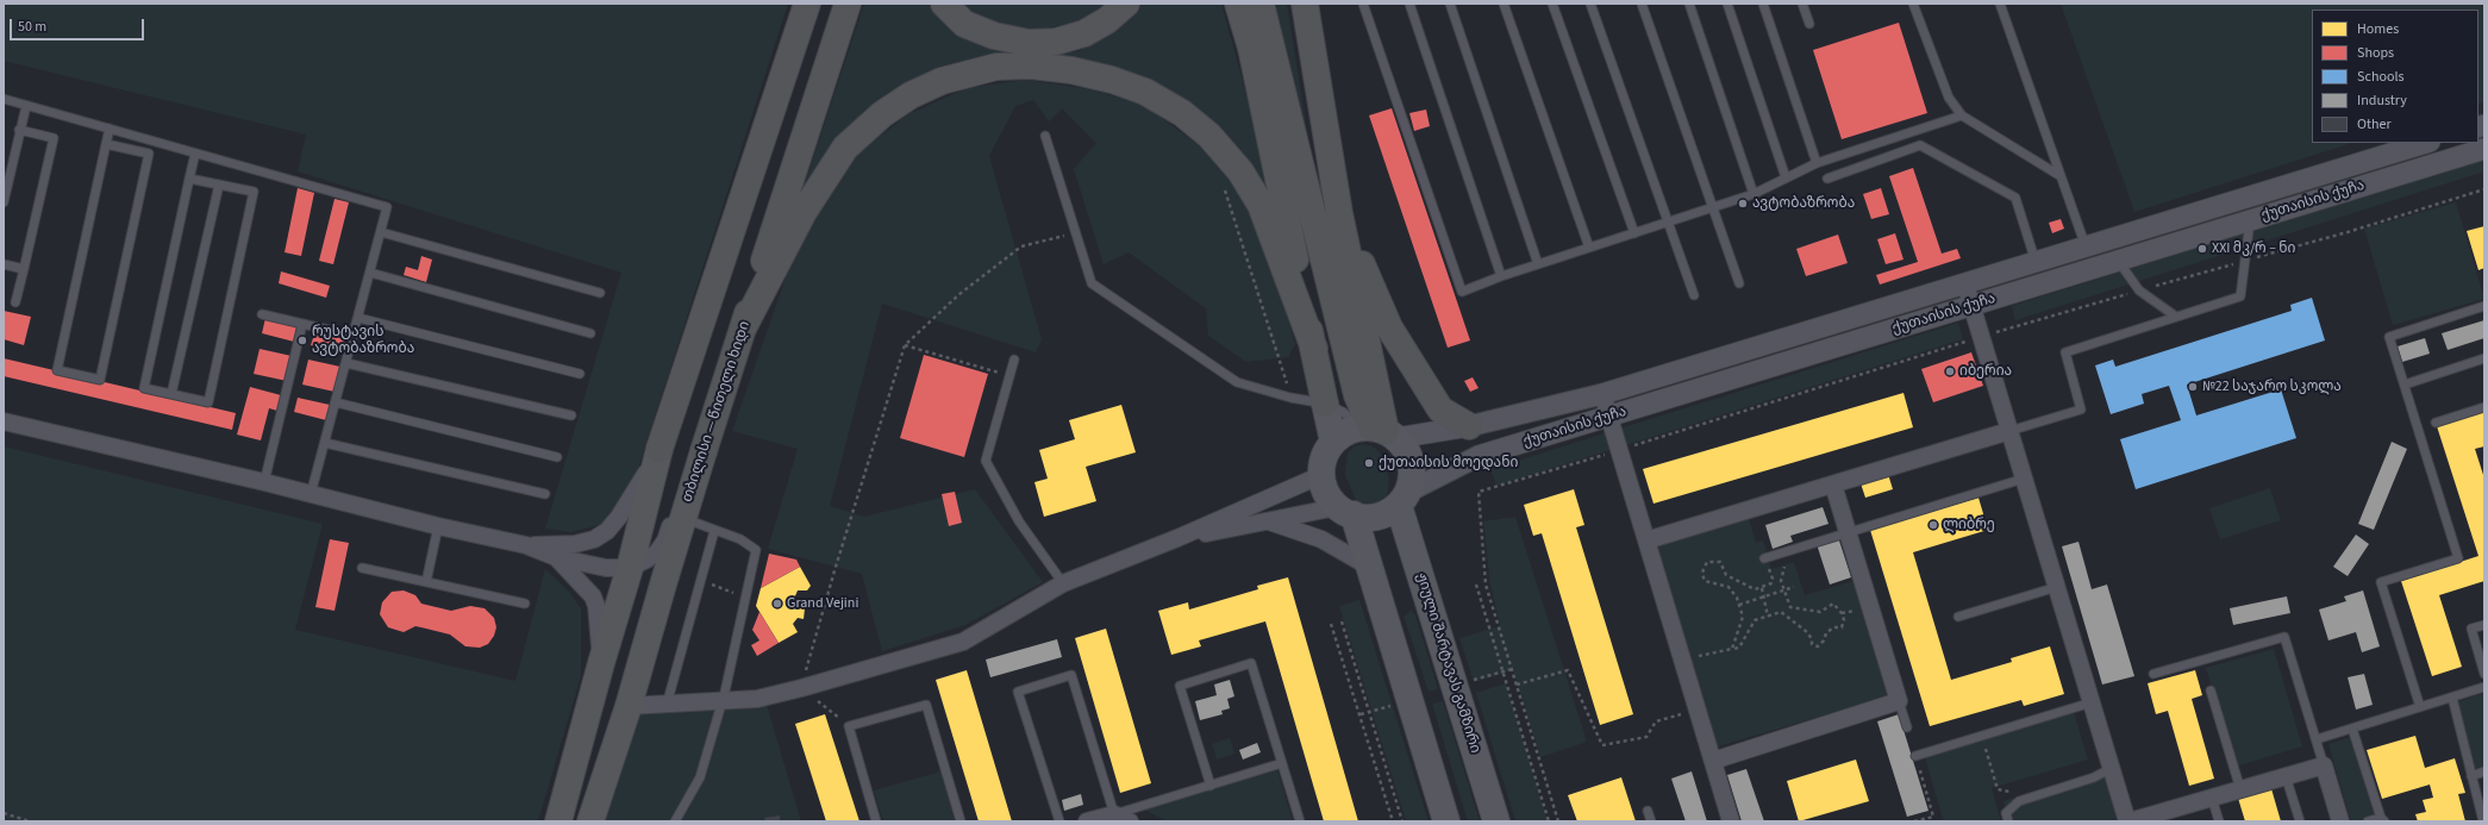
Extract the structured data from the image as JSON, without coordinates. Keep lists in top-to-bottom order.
{
  "streets": {
    "highway": ["თბილისი — წითელი ხიდი"],
    "main road": ["ჟიული შარტავას გამზირი"],
    "street": ["ქუთაისის ქუჩა"]
  },
  "crossings": [
    ["ქუთაისის ქუჩა", "ჟიული შარტავას გამზირი"]
  ],
  "places": [
    "ავტობაზრობა",
    "XXI მკ/რ – ნი",
    "რუსტავის ავტობაზრობა",
    "იბერია",
    "№22 საჯარო სკოლა",
    "ქუთაისის მოედანი",
    "ლიბრე",
    "Grand Vejini"
  ],
  "legend": [
    "Homes",
    "Shops",
    "Schools",
    "Industry",
    "Other"
  ],
  "scale_bar": "50 m"
}
